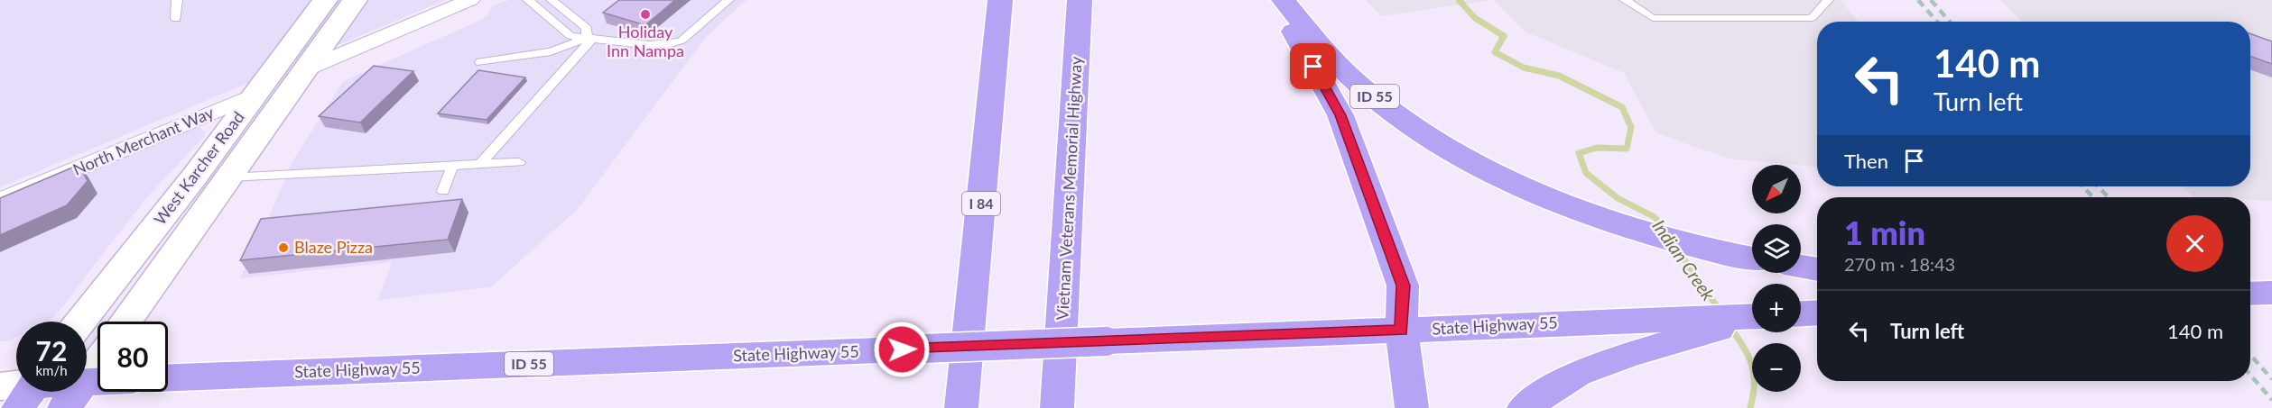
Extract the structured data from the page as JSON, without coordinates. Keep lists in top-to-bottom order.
{
  "streets": {
    "highway": [
      "ID 55",
      "Vietnam Veterans Memorial Highway",
      "I 84",
      "State Highway 55"
    ],
    "main road": ["West Karcher Road"],
    "street": ["North Merchant Way"]
  },
  "crossings": [
    ["North Merchant Way", "West Karcher Road"]
  ],
  "water": ["Indian Creek"],
  "places": ["Holiday Inn Nampa", "Blaze Pizza"],
  "north": "bottom left",
  "page": {
    "turn": ["140 m", "Turn left"],
    "then": "Then",
    "map_buttons": ["+", "−"],
    "heading": ["1 min", "270 m · 18:43"],
    "list": [
      {
        "name": "Turn left",
        "value": "140 m"
      }
    ],
    "speed": "72 km/h",
    "limit": "80"
  }
}
